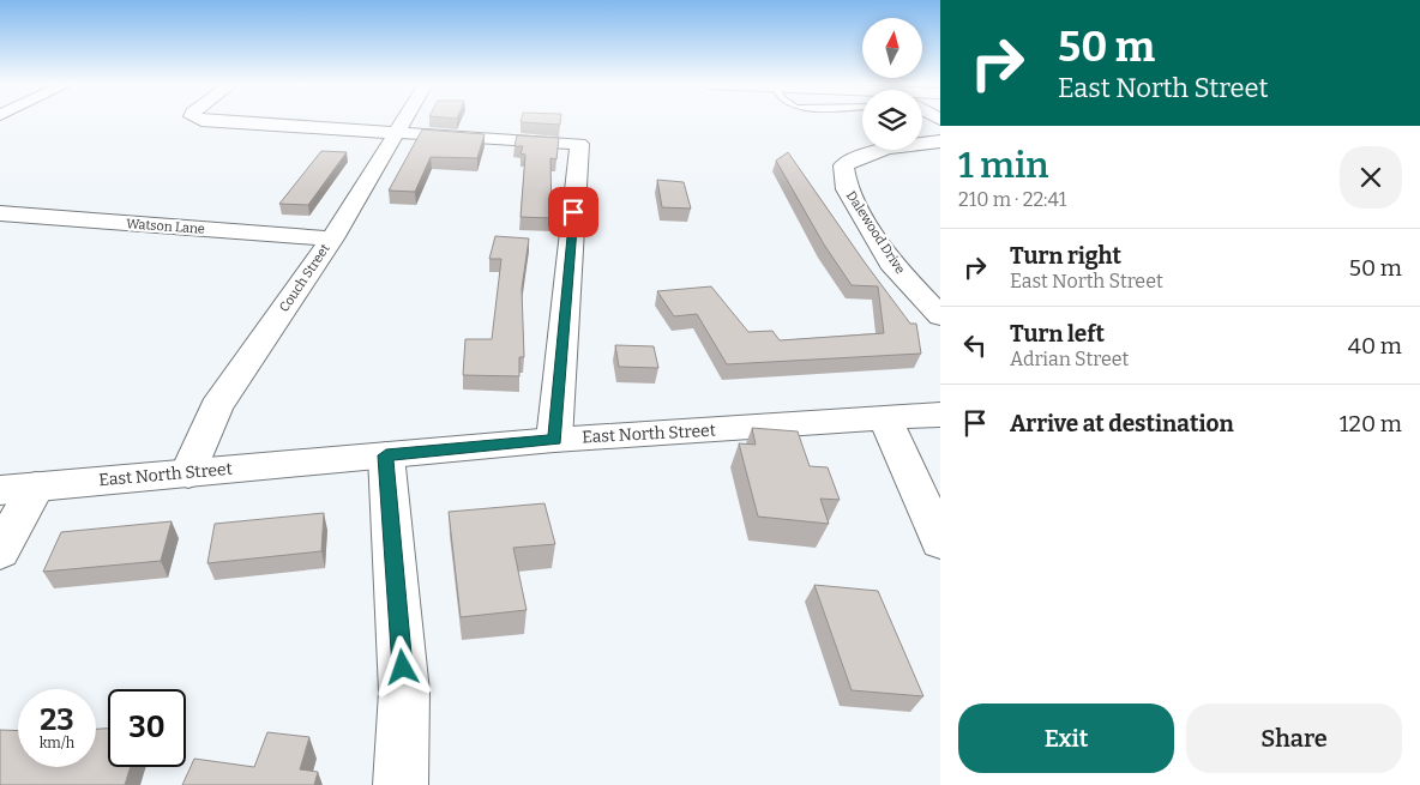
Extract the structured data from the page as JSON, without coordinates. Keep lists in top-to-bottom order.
{
  "streets": {
    "street": [
      "Watson Lane",
      "Dalewood Drive",
      "Couch Street",
      "East North Street"
    ]
  },
  "crossings": [
    ["Watson Lane", "Couch Street"],
    ["Couch Street", "East North Street"]
  ],
  "north": "top",
  "page": {
    "turn": ["50 m", "East North Street"],
    "heading": ["1 min", "210 m · 22:41"],
    "list": [
      {
        "name": "Turn right",
        "note": "East North Street",
        "value": "50 m"
      },
      {
        "name": "Turn left",
        "note": "Adrian Street",
        "value": "40 m"
      },
      {
        "name": "Arrive at destination",
        "value": "120 m"
      }
    ],
    "speed": "23 km/h",
    "limit": "30",
    "buttons": ["Exit", "Share"]
  }
}
